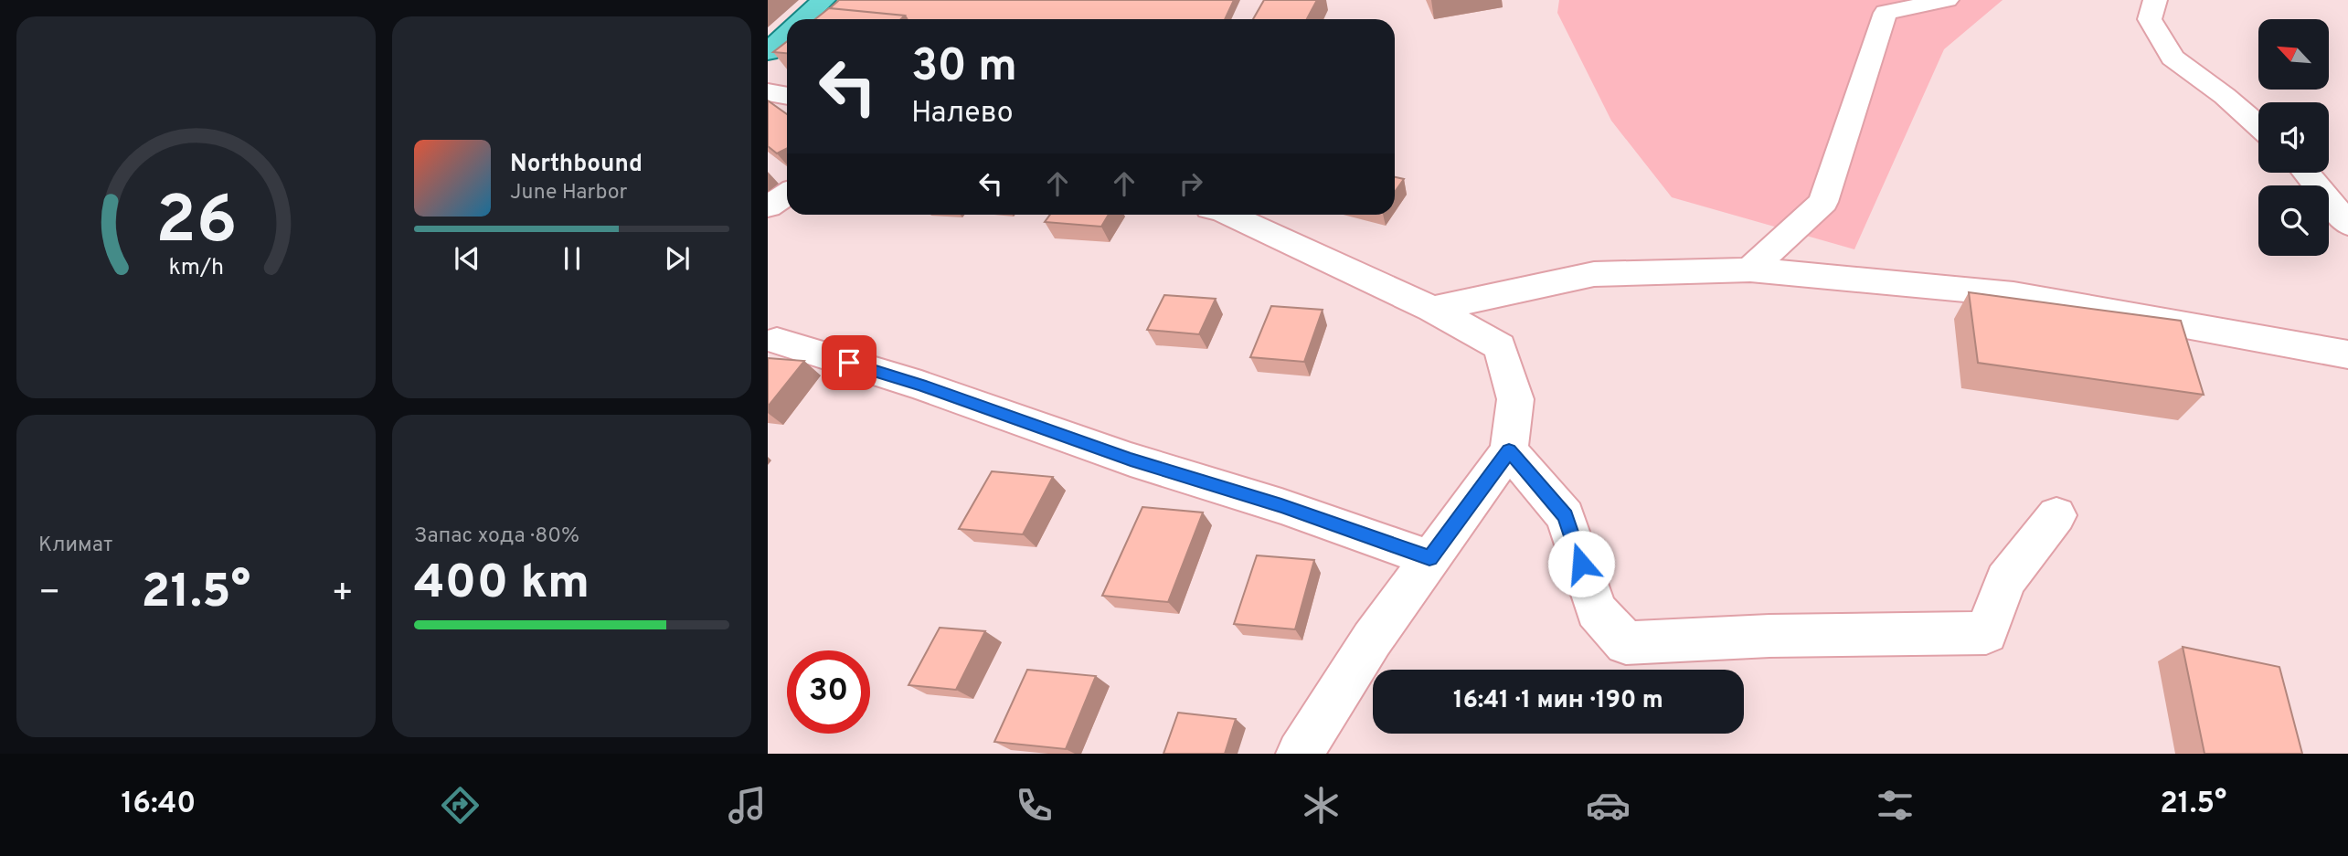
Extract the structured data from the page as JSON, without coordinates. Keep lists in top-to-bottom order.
{
  "north": "top left",
  "page": {
    "turn": ["30 m", "Налево"],
    "song": ["Northbound", "June Harbor"],
    "tile": [
      "Климат",
      ["Запас хода · 80%", "400 km"]
    ],
    "heat": ["−", "21.5°", "+"],
    "limit": "30",
    "trip": "16:41 · 1 мин · 190 m",
    "tabs": ["16:40", "21.5°"],
    "gauge": ["26", "km/h"]
  }
}
